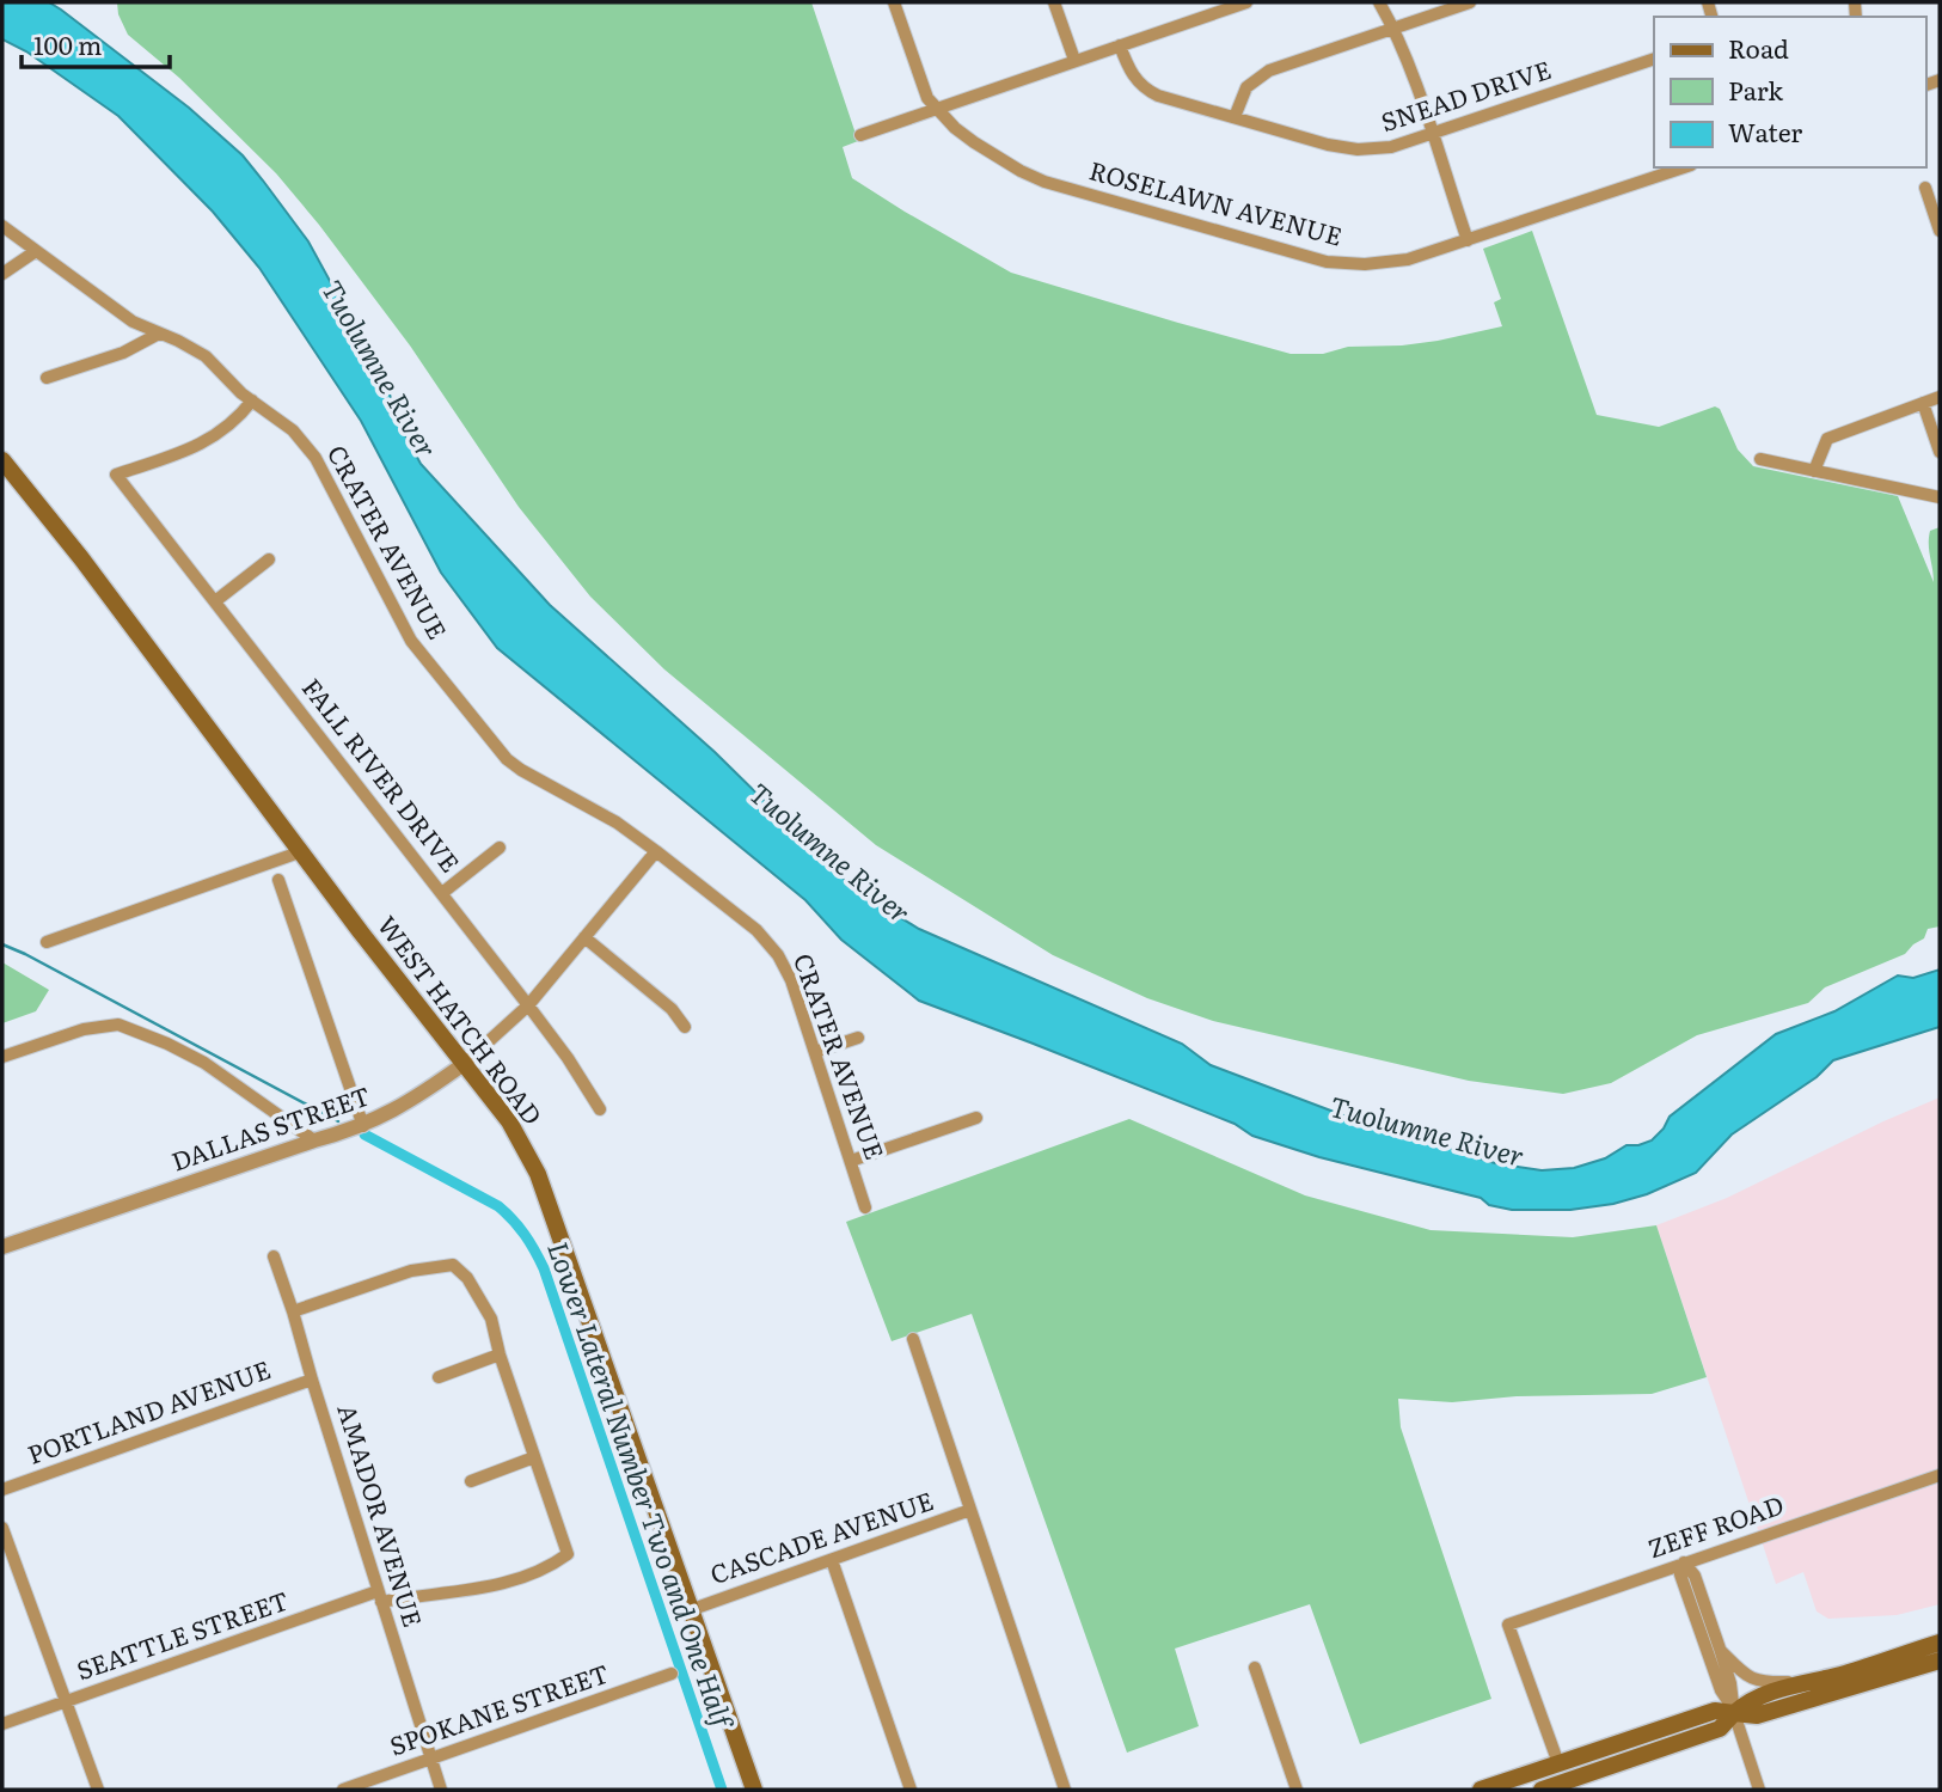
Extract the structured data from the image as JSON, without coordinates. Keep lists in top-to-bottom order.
{
  "streets": {
    "main road": ["WEST HATCH ROAD"],
    "street": [
      "SNEAD DRIVE",
      "ROSELAWN AVENUE",
      "CRATER AVENUE",
      "FALL RIVER DRIVE",
      "DALLAS STREET",
      "PORTLAND AVENUE",
      "AMADOR AVENUE",
      "ZEFF ROAD",
      "CASCADE AVENUE",
      "SEATTLE STREET",
      "SPOKANE STREET"
    ]
  },
  "crossings": [
    ["CRATER AVENUE", "FALL RIVER DRIVE"],
    ["CRATER AVENUE", "DALLAS STREET"],
    ["FALL RIVER DRIVE", "DALLAS STREET"],
    ["WEST HATCH ROAD", "DALLAS STREET"],
    ["WEST HATCH ROAD", "CASCADE AVENUE"],
    ["PORTLAND AVENUE", "AMADOR AVENUE"],
    ["AMADOR AVENUE", "SEATTLE STREET"],
    ["AMADOR AVENUE", "SPOKANE STREET"]
  ],
  "water": ["Tuolumne River", "Lower Lateral Number Two and One Half"],
  "legend": ["Road", "Park", "Water"],
  "scale_bar": "100 m"
}
